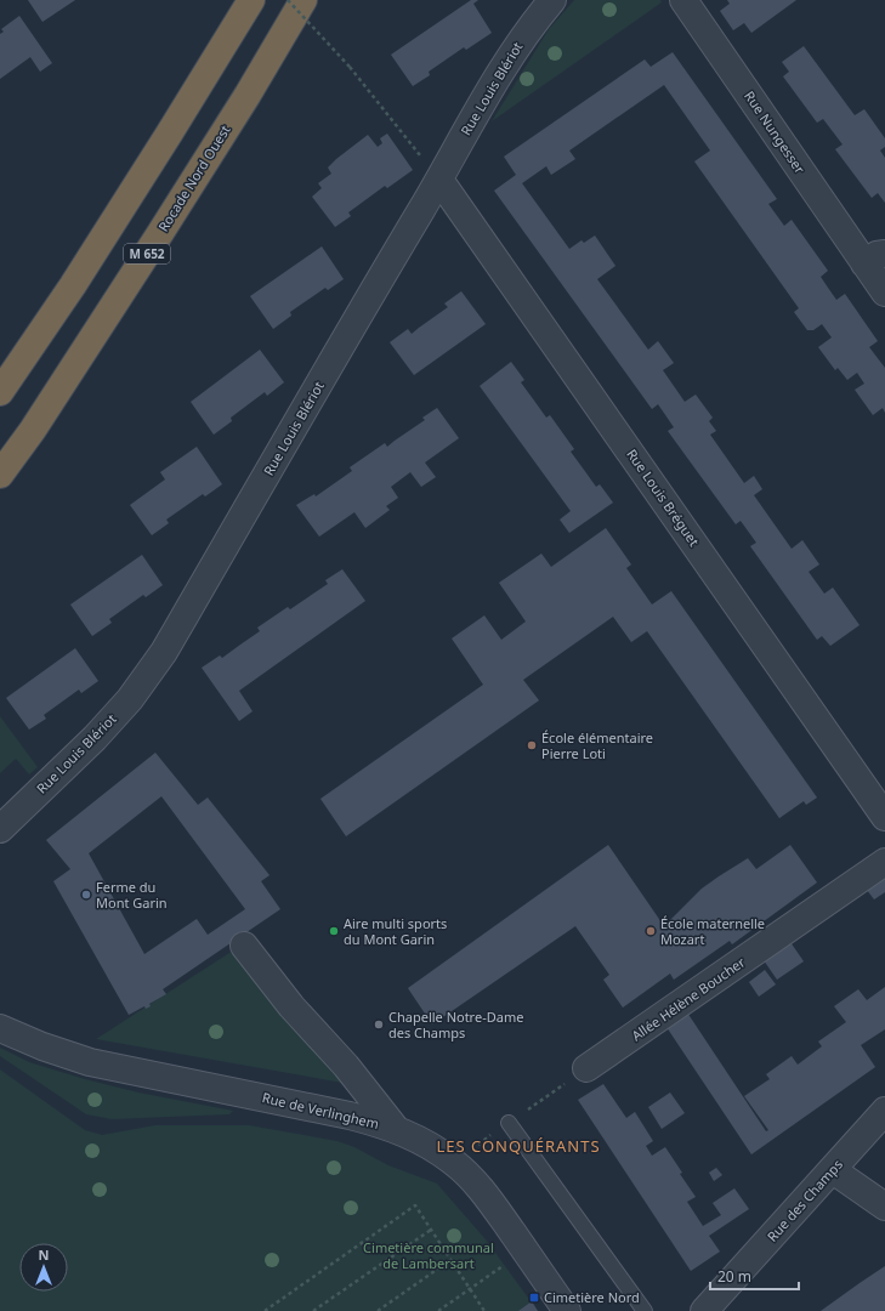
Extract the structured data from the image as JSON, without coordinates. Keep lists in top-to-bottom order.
{
  "streets": {
    "highway": ["Rocade Nord Ouest", "M 652"],
    "street": [
      "Rue Louis Blériot",
      "Rue Nungesser",
      "Rue Louis Bréguet",
      "Allée Hélène Boucher",
      "Rue de Verlinghem",
      "Rue des Champs"
    ]
  },
  "crossings": [
    ["Rue Louis Blériot", "Rue Louis Bréguet"]
  ],
  "districts": ["LES CONQUÉRANTS"],
  "parks": ["Cimetière communal de Lambersart"],
  "places": {
    "other": [
      "École élémentaire Pierre Loti",
      "Ferme du Mont Garin",
      "Aire multi sports du Mont Garin",
      "École maternelle Mozart",
      "Chapelle Notre-Dame des Champs"
    ],
    "transit": ["Cimetière Nord"]
  },
  "scale_bar": "20 m",
  "north": "top"
}
